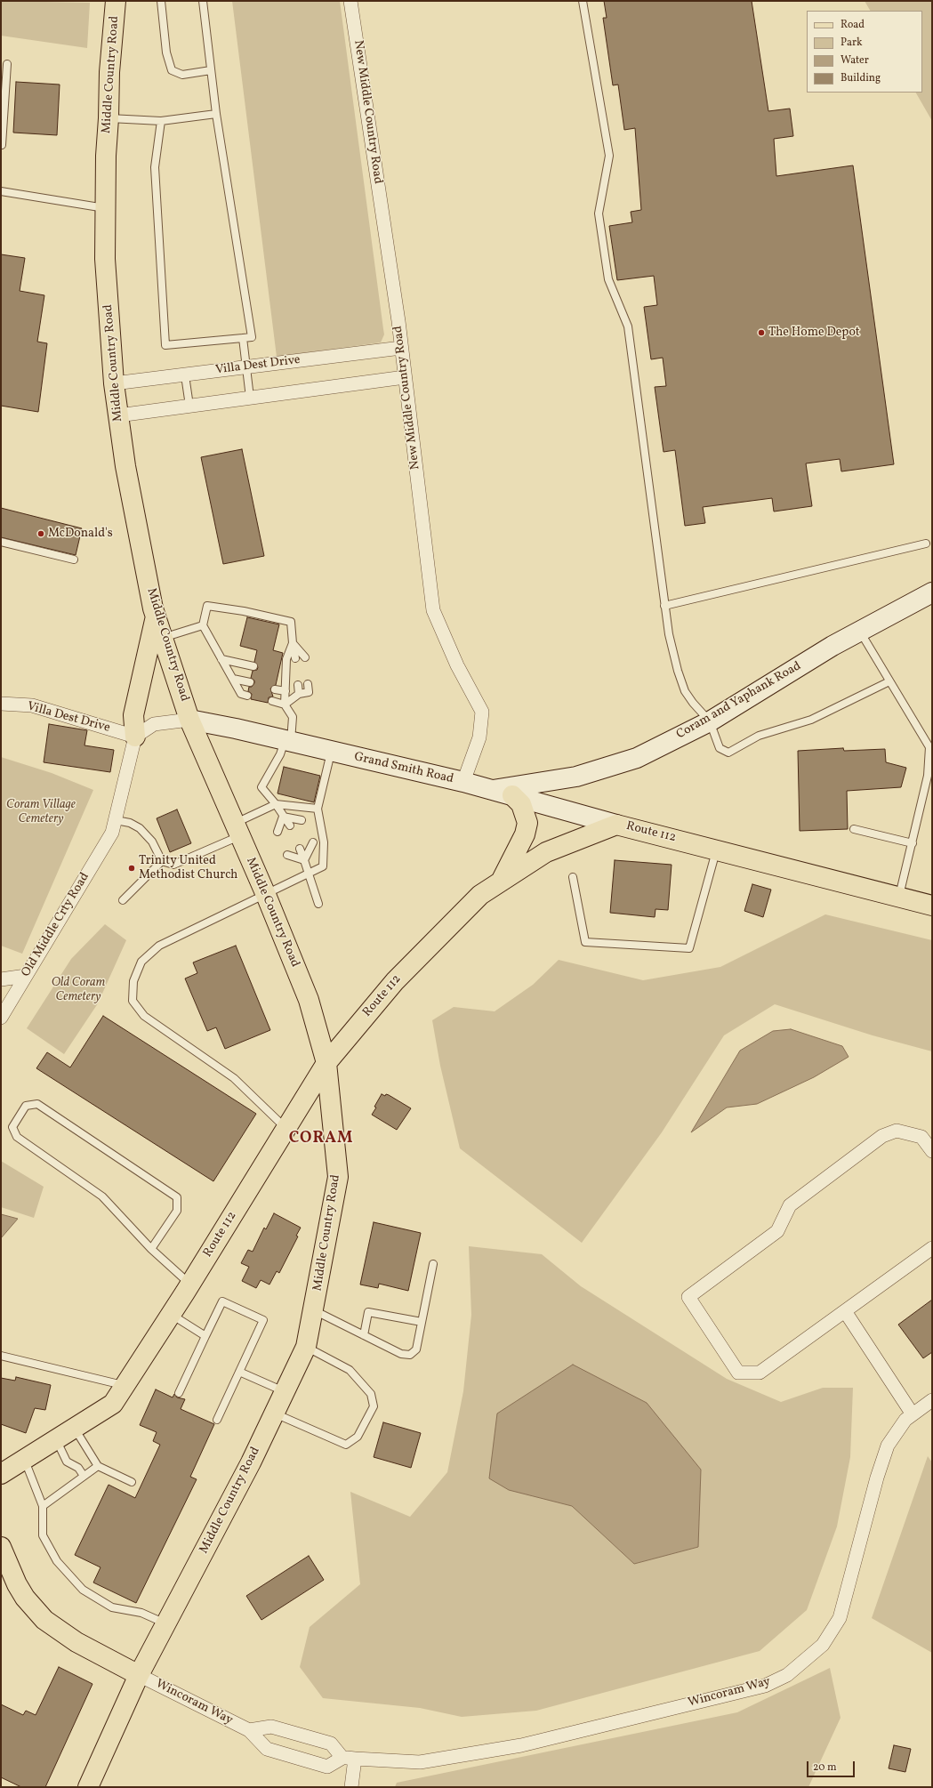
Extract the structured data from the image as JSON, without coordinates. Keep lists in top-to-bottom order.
{
  "streets": {
    "main road": [
      "Middle Country Road",
      "Coram and Yaphank Road",
      "Grand Smith Road",
      "Route 112"
    ],
    "street": [
      "New Middle Country Road",
      "Villa Dest Drive",
      "Old Middle Crty Road",
      "Wincoram Way"
    ]
  },
  "crossings": [
    ["Middle Country Road", "Villa Dest Drive"],
    ["Middle Country Road", "Grand Smith Road"],
    ["Middle Country Road", "Route 112"],
    ["Middle Country Road", "Wincoram Way"],
    ["New Middle Country Road", "Villa Dest Drive"],
    ["New Middle Country Road", "Grand Smith Road"],
    ["Villa Dest Drive", "Old Middle Crty Road"],
    ["Coram and Yaphank Road", "Grand Smith Road"],
    ["Grand Smith Road", "Route 112"]
  ],
  "districts": ["CORAM"],
  "parks": ["Coram Village Cemetery", "Old Coram Cemetery"],
  "places": ["The Home Depot", "McDonald's", "Trinity United Methodist Church"],
  "legend": [
    "Road",
    "Park",
    "Water",
    "Building"
  ],
  "scale_bar": "20 m"
}
